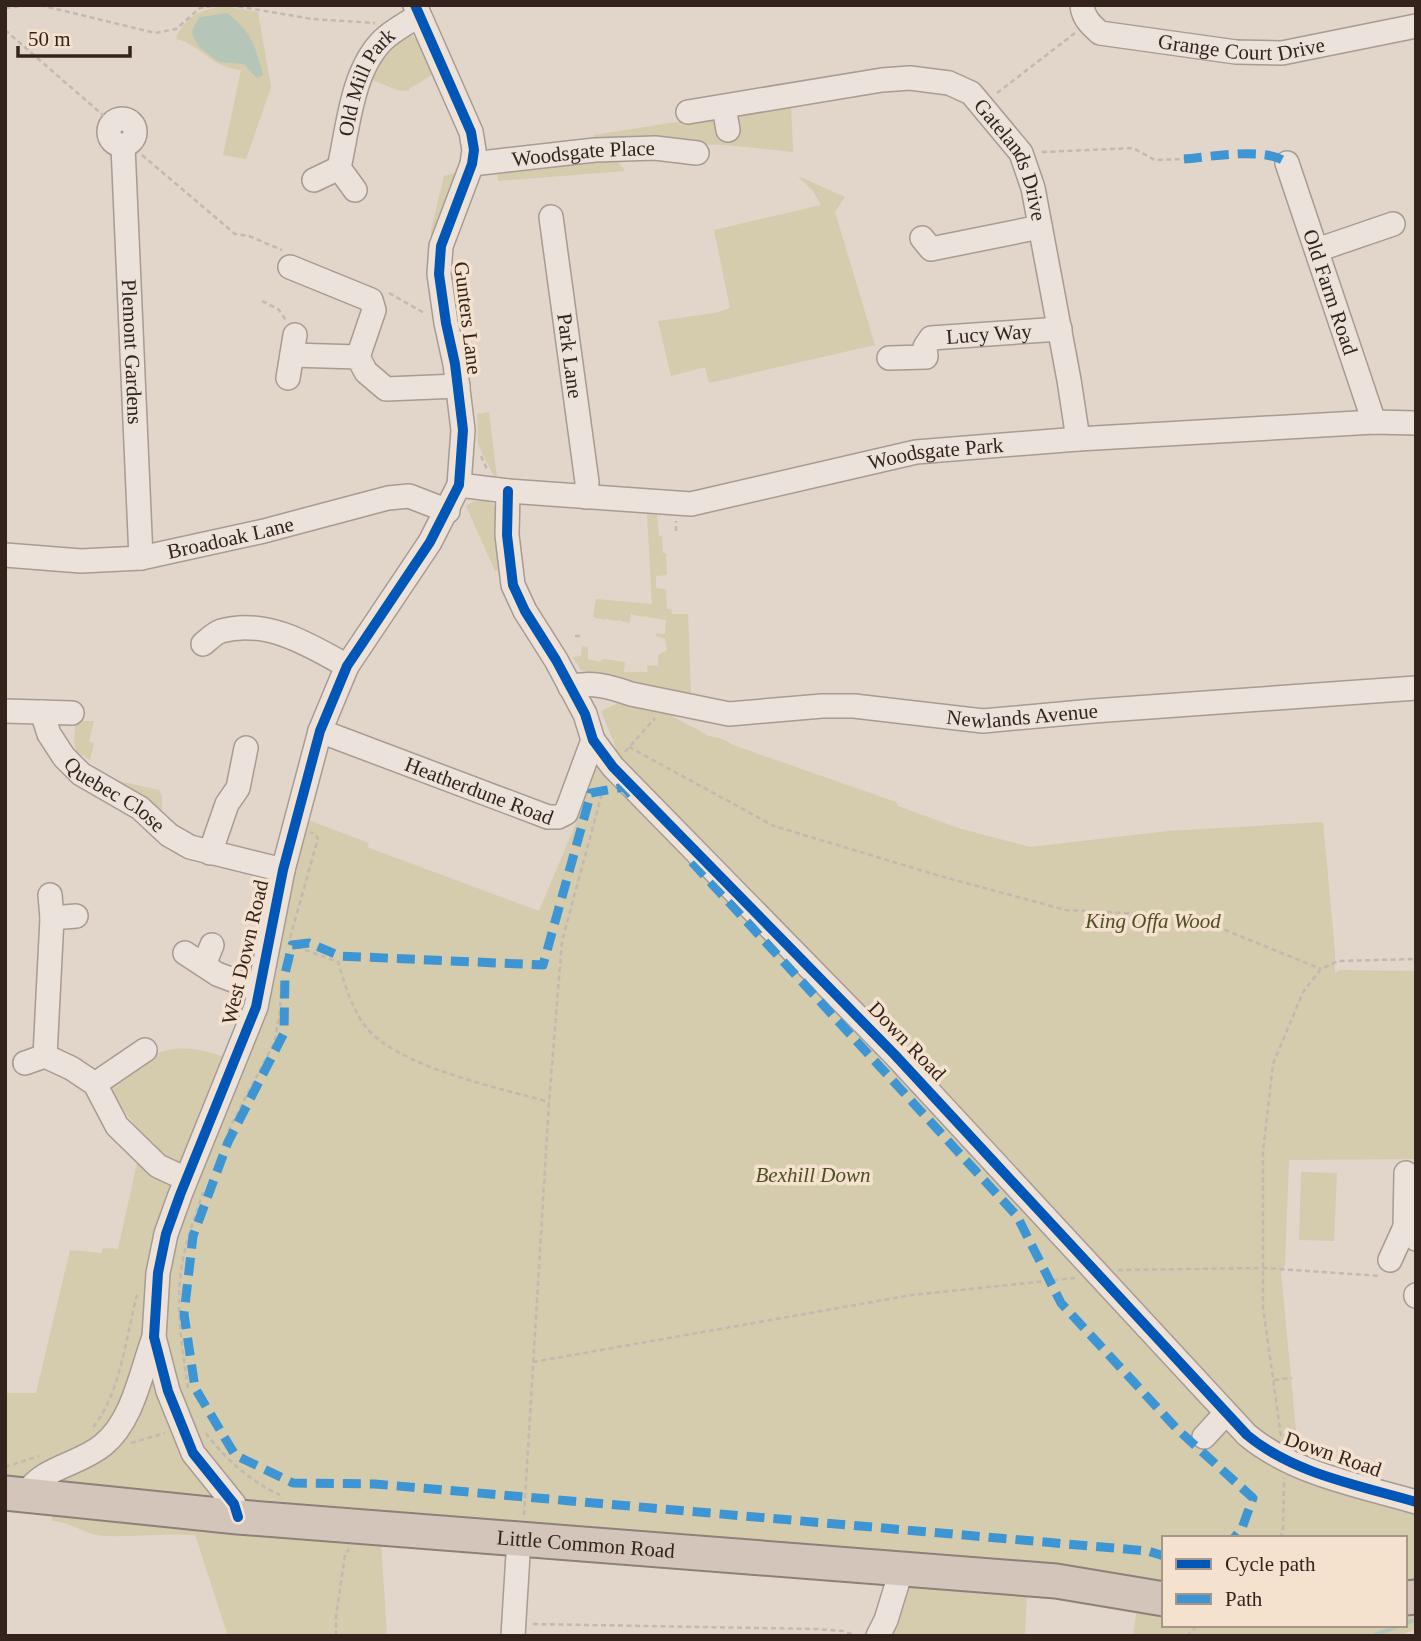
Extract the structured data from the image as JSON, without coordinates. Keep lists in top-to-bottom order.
{
  "streets": {
    "highway": ["Little Common Road"],
    "street": [
      "Grange Court Drive",
      "Old Mill Park",
      "Woodsgate Place",
      "Gatelands Drive",
      "Old Farm Road",
      "Gunters Lane",
      "Lucy Way",
      "Plemont Gardens",
      "Park Lane",
      "Woodsgate Park",
      "Broadoak Lane",
      "Newlands Avenue",
      "Heatherdune Road",
      "Quebec Close",
      "West Down Road",
      "Down Road"
    ]
  },
  "crossings": [
    ["Old Mill Park", "Gunters Lane"],
    ["Woodsgate Place", "Gunters Lane"],
    ["Gatelands Drive", "Lucy Way"],
    ["Gatelands Drive", "Woodsgate Park"],
    ["Old Farm Road", "Woodsgate Park"],
    ["Gunters Lane", "Woodsgate Park"],
    ["Gunters Lane", "West Down Road"],
    ["Plemont Gardens", "Broadoak Lane"],
    ["Park Lane", "Woodsgate Park"],
    ["Woodsgate Park", "West Down Road"],
    ["Woodsgate Park", "Down Road"],
    ["Broadoak Lane", "West Down Road"],
    ["Newlands Avenue", "Down Road"],
    ["Heatherdune Road", "West Down Road"],
    ["Heatherdune Road", "Down Road"],
    ["Quebec Close", "West Down Road"],
    ["West Down Road", "Little Common Road"]
  ],
  "parks": ["King Offa Wood", "Bexhill Down"],
  "legend": ["Cycle path", "Path"],
  "scale_bar": "50 m"
}
